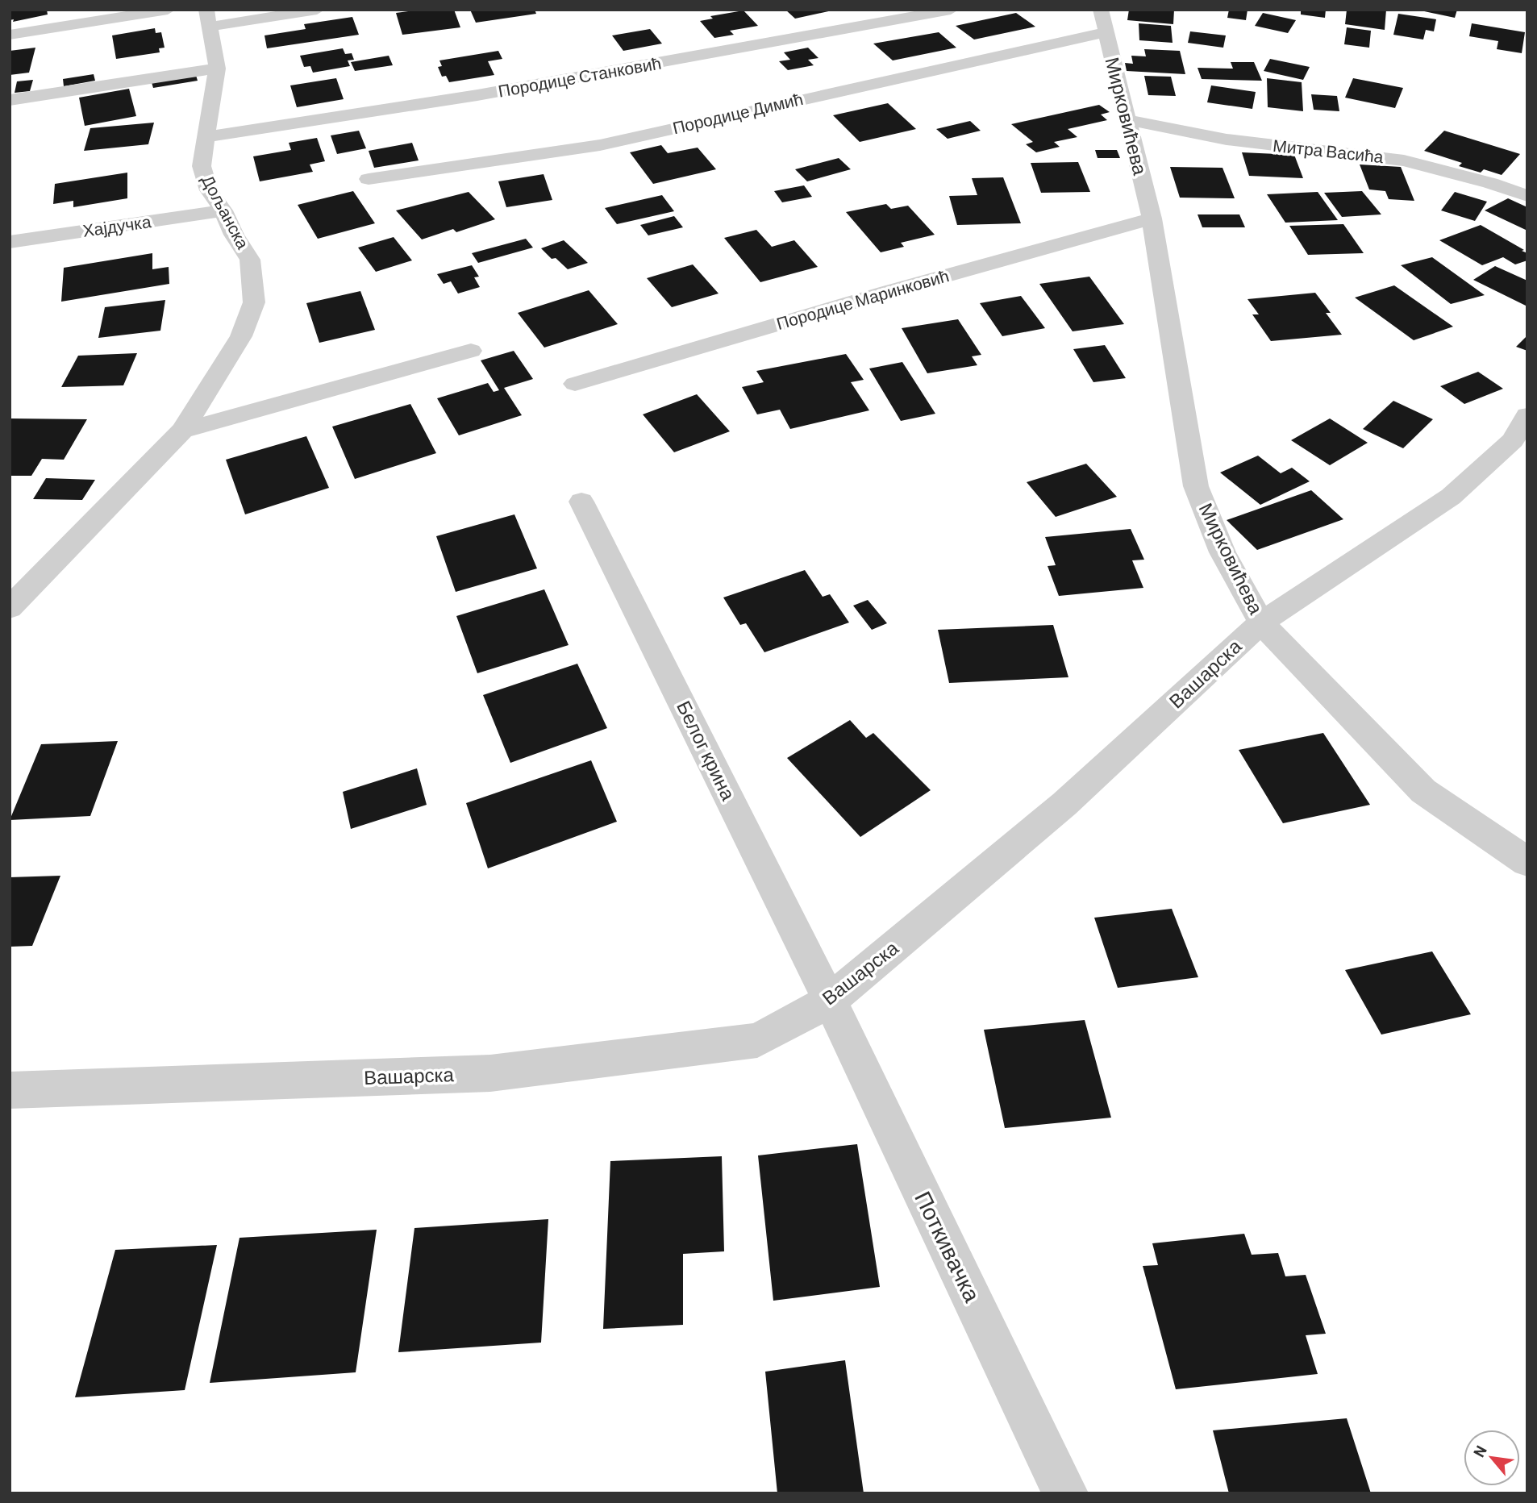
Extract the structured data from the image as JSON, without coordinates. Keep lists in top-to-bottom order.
{
  "streets": {
    "street": [
      "Породице Станковић",
      "Породице Димић",
      "Мирковићева",
      "Митра Васића",
      "Дољанска",
      "Хајдучка",
      "Породице Маринковић",
      "Вашарска",
      "Белог крина",
      "Поткивачка"
    ]
  },
  "crossings": [
    ["Породице Станковић", "Дољанска"],
    ["Породице Димић", "Мирковићева"],
    ["Мирковићева", "Митра Васића"],
    ["Мирковићева", "Породице Маринковић"],
    ["Мирковићева", "Вашарска"],
    ["Дољанска", "Хајдучка"],
    ["Вашарска", "Белог крина"],
    ["Вашарска", "Поткивачка"],
    ["Белог крина", "Поткивачка"]
  ],
  "north": "top left"
}
